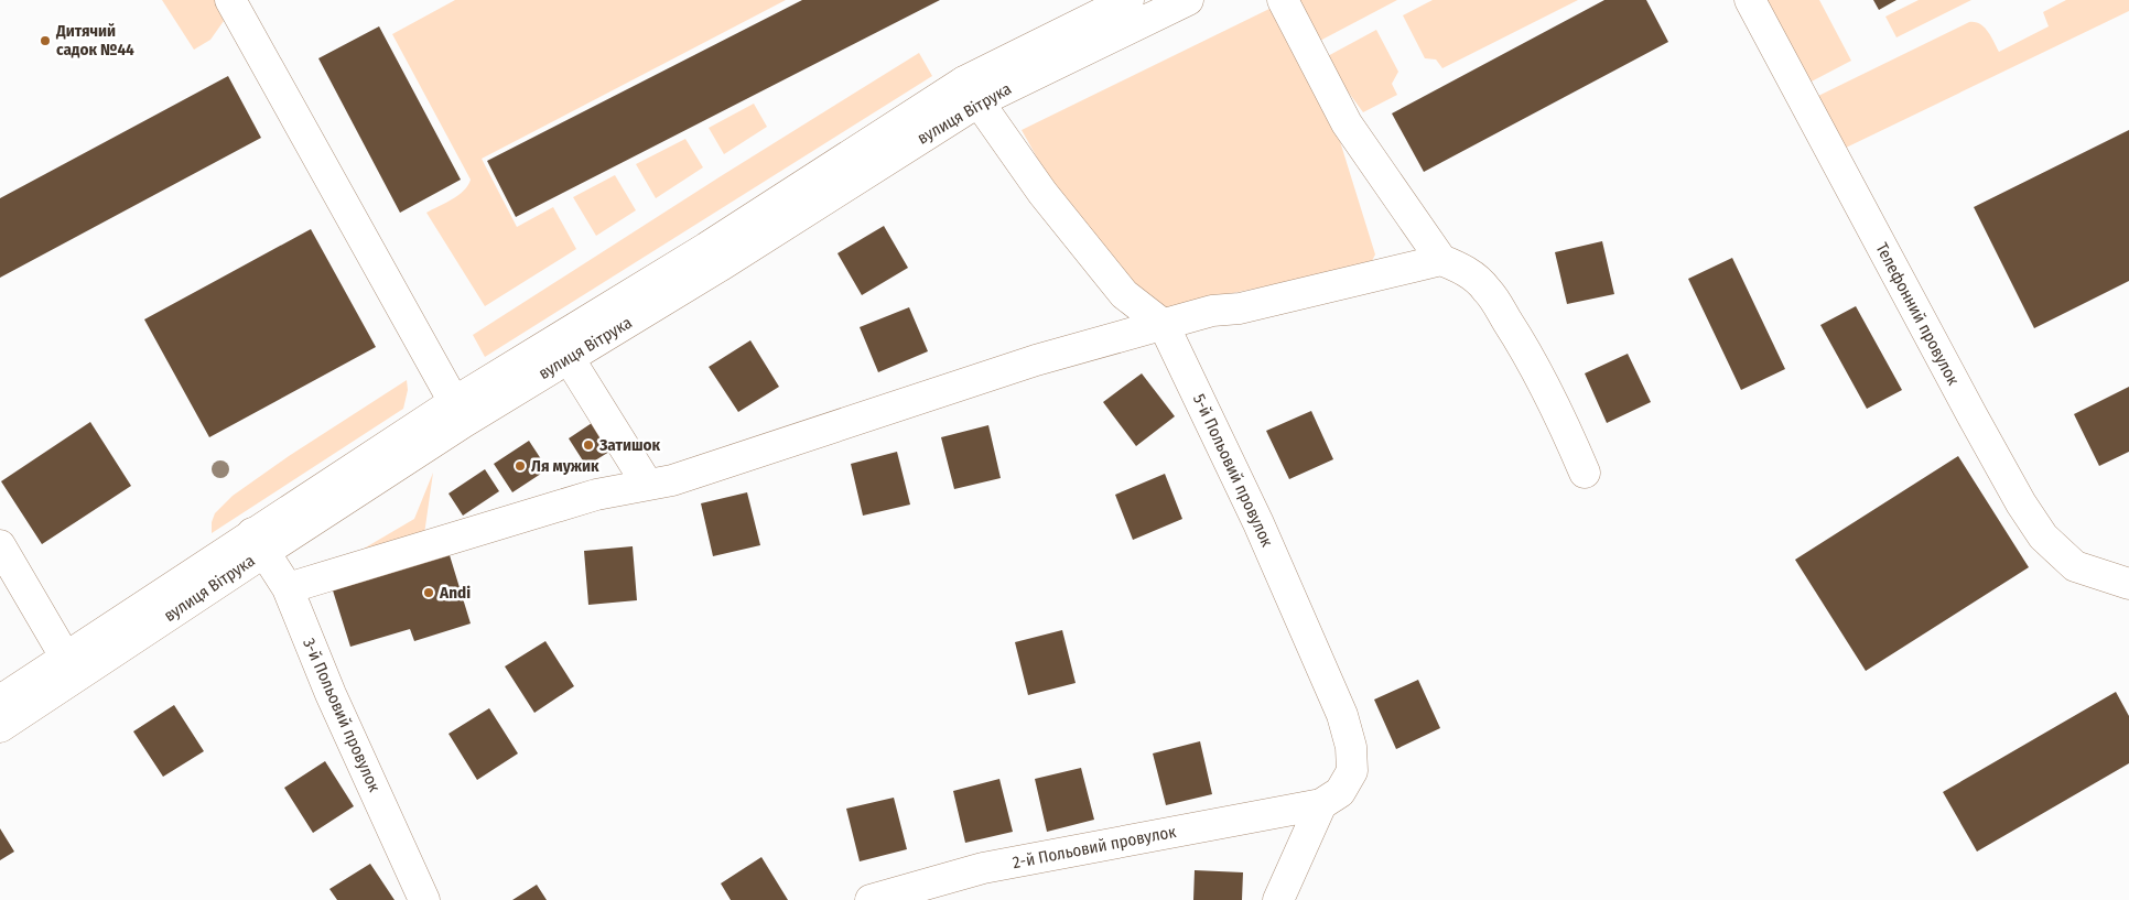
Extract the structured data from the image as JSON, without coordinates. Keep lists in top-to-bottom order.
{
  "streets": {
    "main road": [
      "вулиця Вітрука",
      "Телефонний провулок",
      "5-й Польовий провулок",
      "3-й Польовий провулок",
      "2-й Польовий провулок"
    ]
  },
  "crossings": [
    ["вулиця Вітрука", "5-й Польовий провулок"],
    ["вулиця Вітрука", "3-й Польовий провулок"],
    ["5-й Польовий провулок", "2-й Польовий провулок"]
  ],
  "places": [
    "Дитячий садок №44",
    "Затишок",
    "Ля мужик",
    "Andi"
  ]
}
